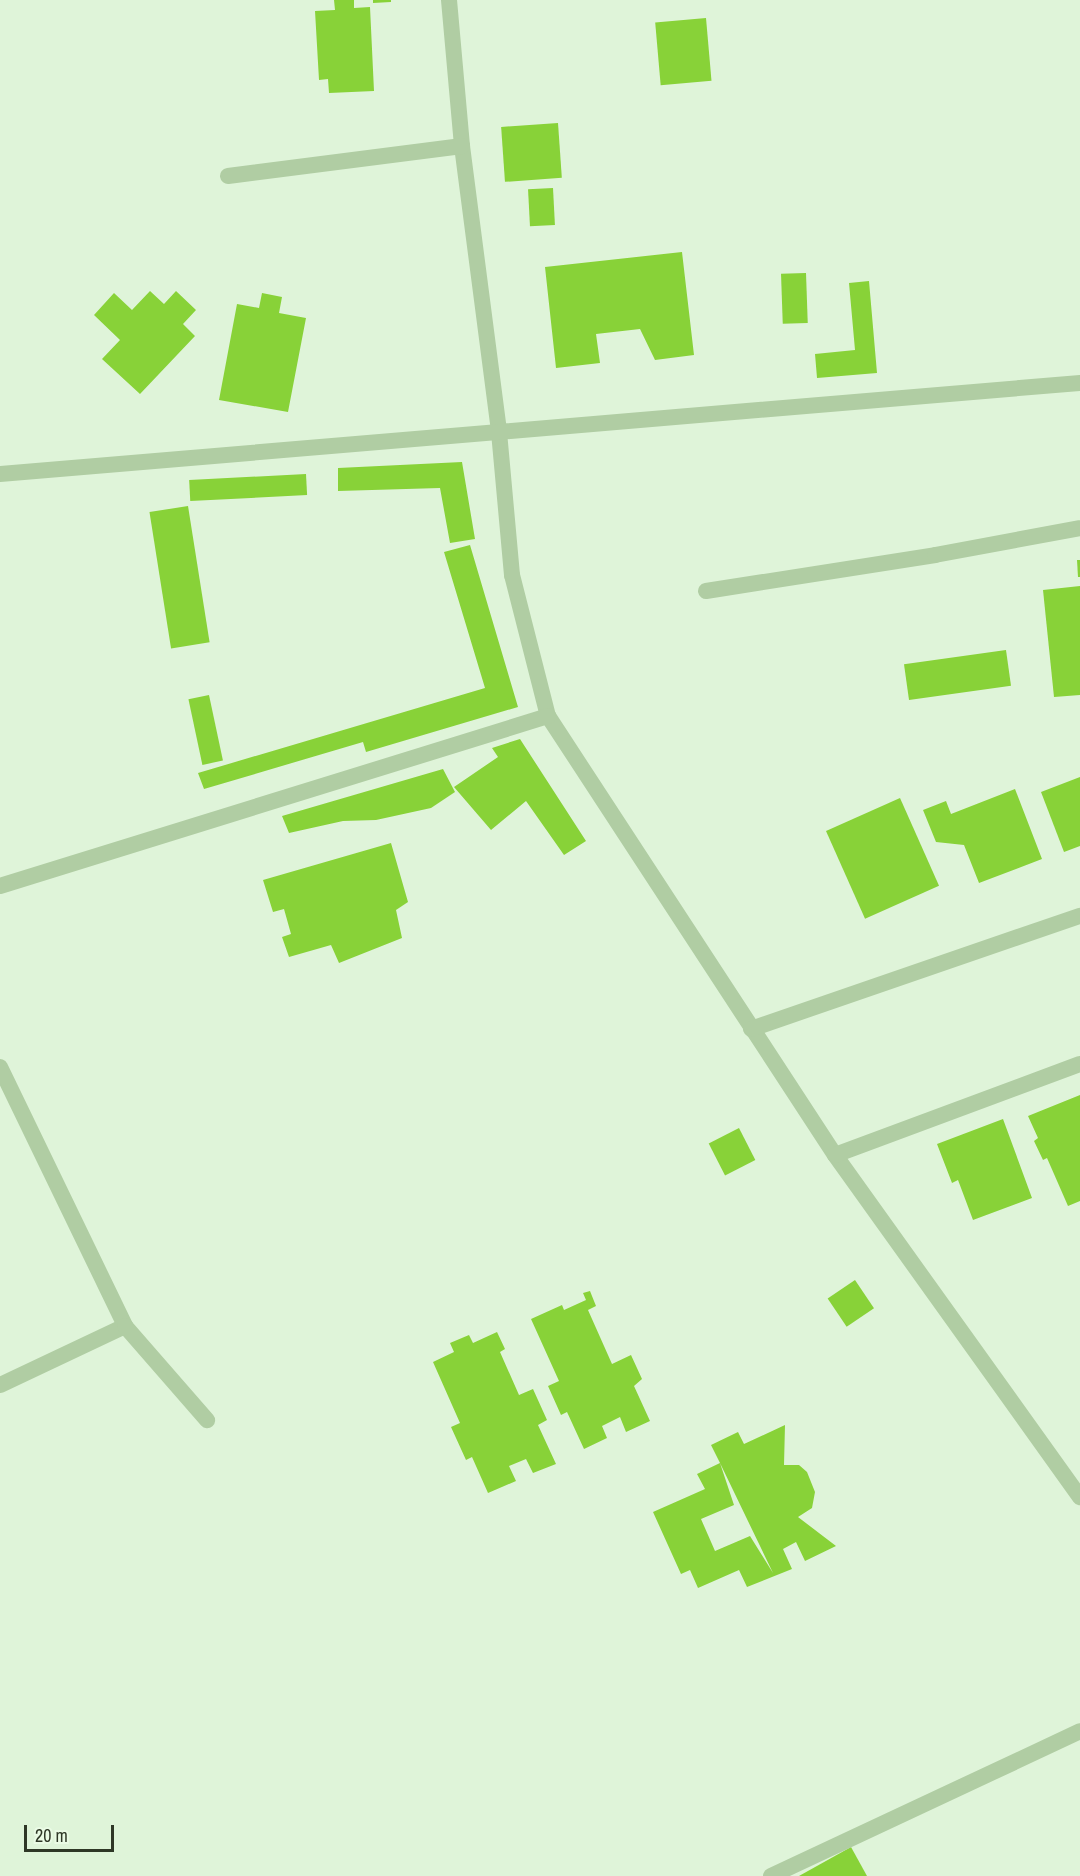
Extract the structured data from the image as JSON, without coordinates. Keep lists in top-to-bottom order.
{
  "scale_bar": "20 m"
}
